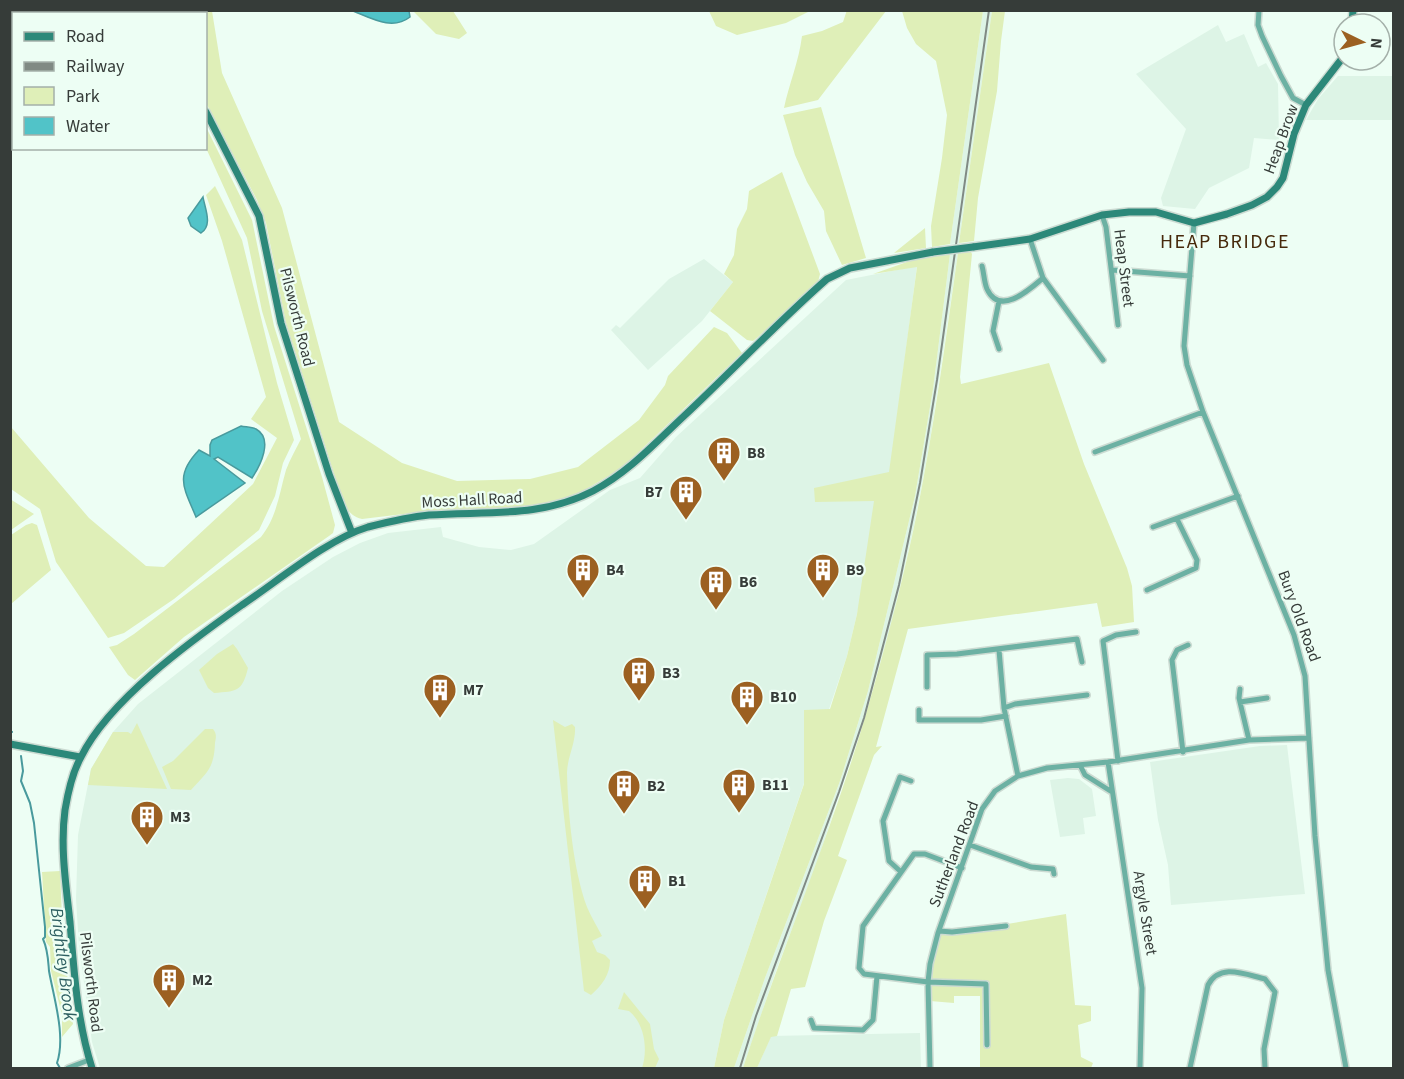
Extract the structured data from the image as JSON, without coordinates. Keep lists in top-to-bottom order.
{
  "streets": {
    "street": [
      "Heap Brow",
      "Heap Street",
      "Pilsworth Road",
      "Moss Hall Road",
      "Bury Old Road",
      "Sutherland Road",
      "Argyle Street"
    ]
  },
  "crossings": [
    ["Heap Brow", "Moss Hall Road"],
    ["Heap Brow", "Bury Old Road"],
    ["Heap Street", "Moss Hall Road"],
    ["Pilsworth Road", "Moss Hall Road"],
    ["Moss Hall Road", "Bury Old Road"],
    ["Bury Old Road", "Sutherland Road"],
    ["Sutherland Road", "Argyle Street"]
  ],
  "districts": ["HEAP BRIDGE"],
  "water": ["Brightley Brook"],
  "places": {
    "building": [
      "B8",
      "B7",
      "B4",
      "B9",
      "B6",
      "B3",
      "M7",
      "B10",
      "B11",
      "B2",
      "M3",
      "B1",
      "M2"
    ]
  },
  "legend": [
    "Road",
    "Railway",
    "Park",
    "Water"
  ],
  "north": "right"
}
